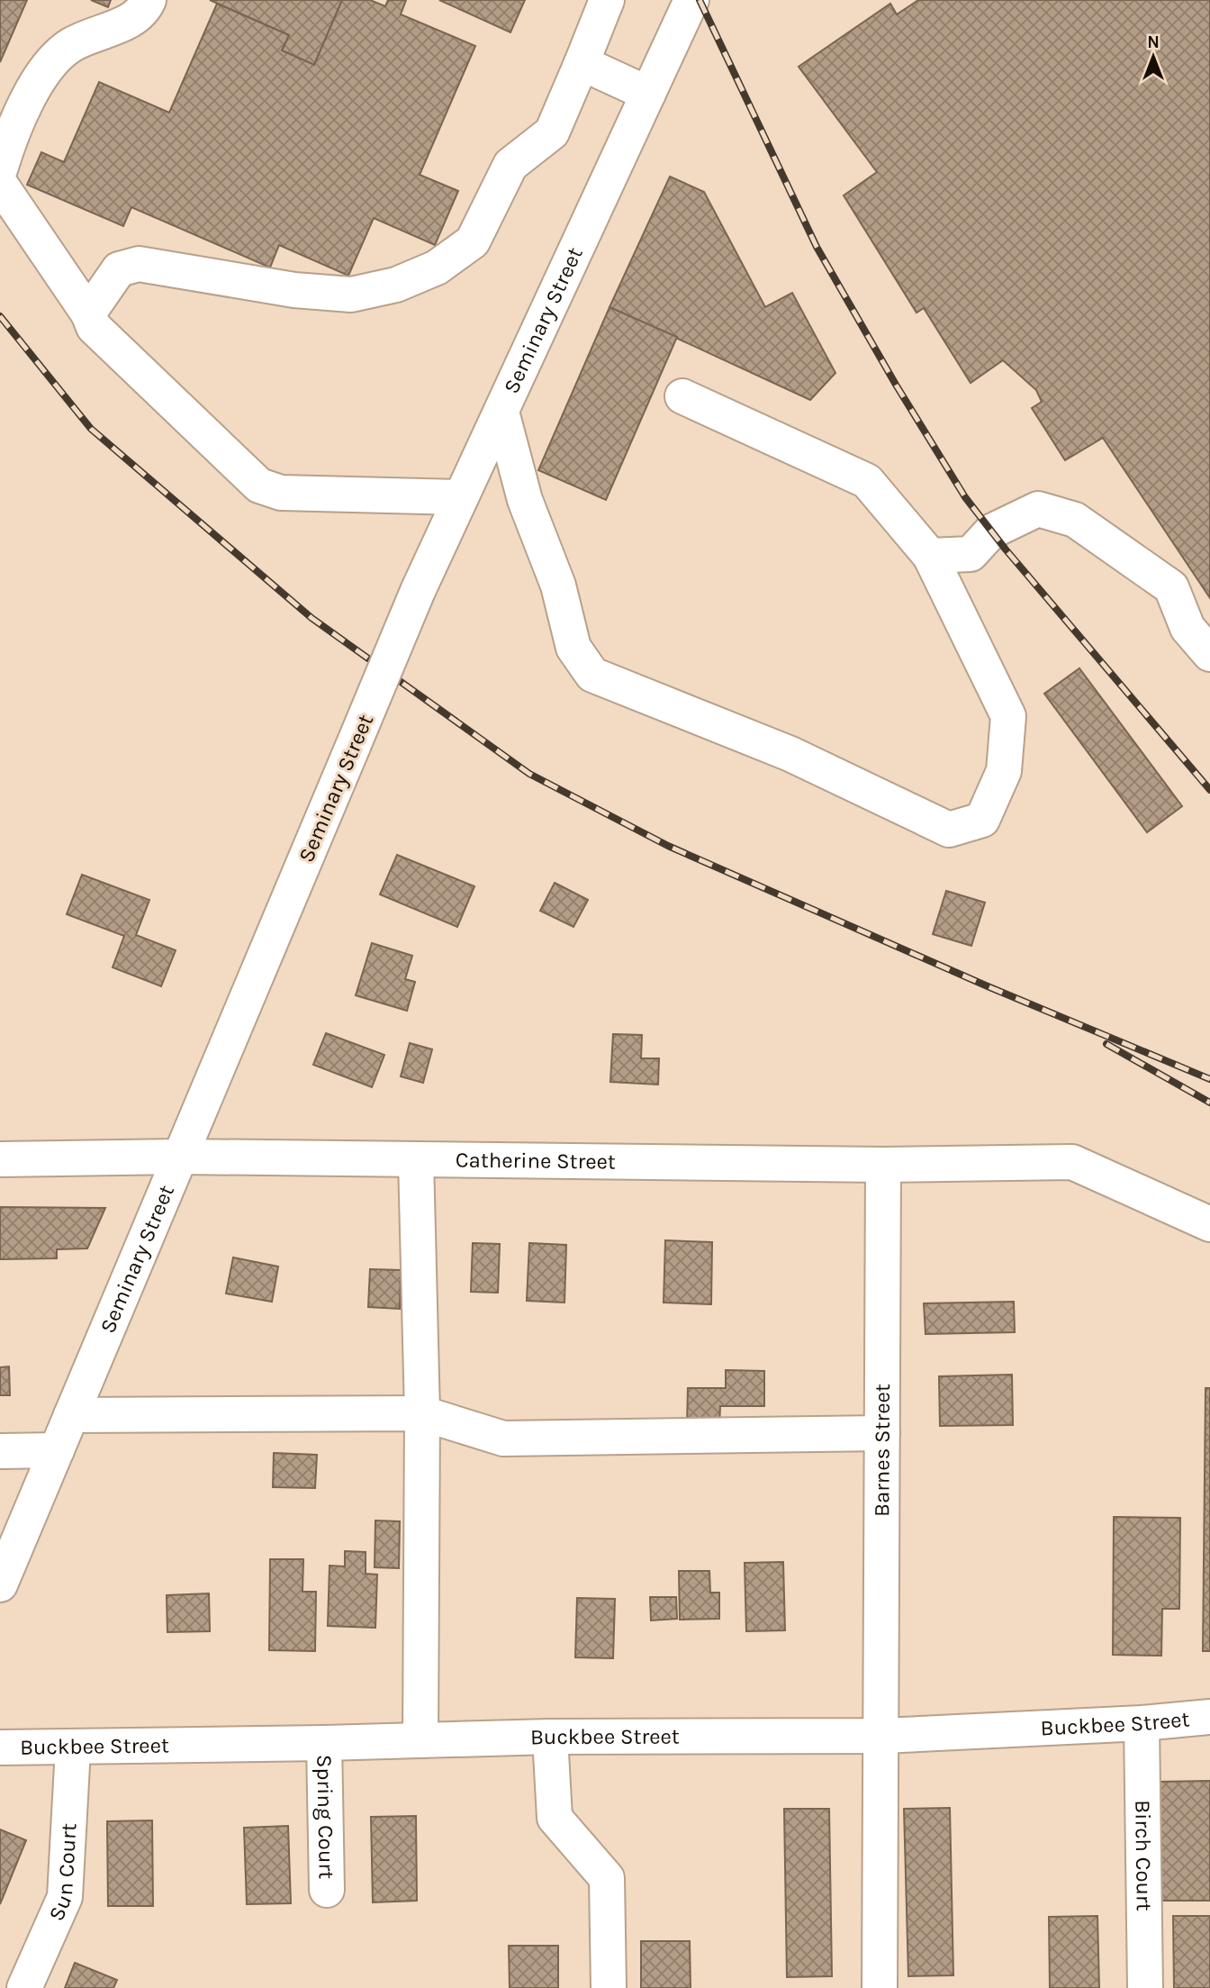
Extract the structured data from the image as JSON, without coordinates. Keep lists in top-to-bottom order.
{
  "streets": {
    "street": [
      "Seminary Street",
      "Catherine Street",
      "Barnes Street",
      "Buckbee Street",
      "Spring Court",
      "Birch Court",
      "Sun Court"
    ]
  },
  "crossings": [
    ["Seminary Street", "Catherine Street"],
    ["Catherine Street", "Barnes Street"],
    ["Barnes Street", "Buckbee Street"],
    ["Buckbee Street", "Spring Court"],
    ["Buckbee Street", "Birch Court"],
    ["Buckbee Street", "Sun Court"]
  ],
  "north": "top"
}
